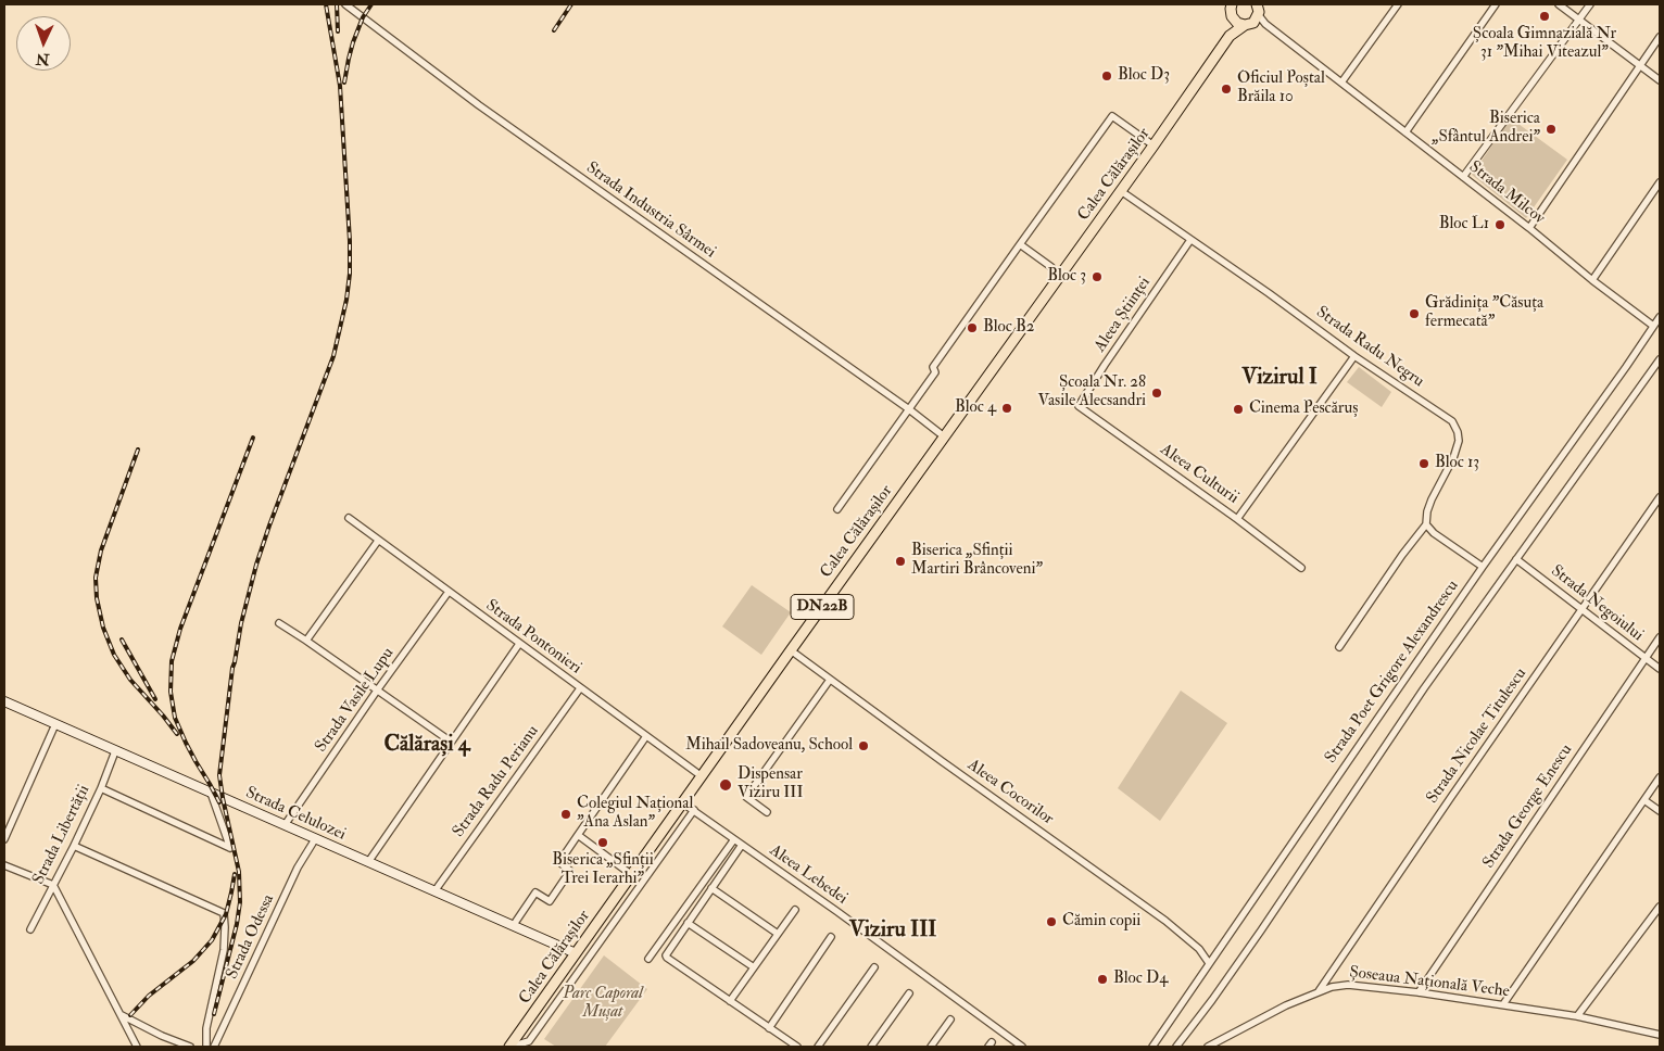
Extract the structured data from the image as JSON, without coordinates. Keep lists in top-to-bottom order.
{
  "streets": {
    "main road": ["Calea Călărașilor", "DN22B"],
    "street": [
      "Strada Milcov",
      "Strada Industria Sârmei",
      "Aleea Științei",
      "Strada Radu Negru",
      "Aleea Culturii",
      "Strada Negoiului",
      "Strada Pontonieri",
      "Strada Poet Grigore Alexandrescu",
      "Strada Vasile Lupu",
      "Strada Nicolae Titulescu",
      "Strada Radu Perianu",
      "Aleea Cocorilor",
      "Strada George Enescu",
      "Strada Celulozei",
      "Strada Libertății",
      "Aleea Lebedei",
      "Strada Odessa",
      "Șoseaua Națională Veche"
    ]
  },
  "crossings": [
    ["Calea Călărașilor", "Strada Milcov"],
    ["Calea Călărașilor", "Strada Industria Sârmei"],
    ["Calea Călărașilor", "Strada Radu Negru"],
    ["Calea Călărașilor", "DN22B"],
    ["Calea Călărașilor", "Strada Pontonieri"],
    ["Calea Călărașilor", "Aleea Cocorilor"],
    ["Calea Călărașilor", "Strada Celulozei"],
    ["Calea Călărașilor", "Aleea Lebedei"],
    ["Strada Milcov", "Strada Poet Grigore Alexandrescu"],
    ["Aleea Științei", "Strada Radu Negru"],
    ["Aleea Științei", "Aleea Culturii"],
    ["Strada Negoiului", "Strada Nicolae Titulescu"],
    ["Strada Negoiului", "Strada George Enescu"],
    ["Strada Pontonieri", "Strada Vasile Lupu"],
    ["Strada Pontonieri", "Strada Radu Perianu"],
    ["Strada Poet Grigore Alexandrescu", "Aleea Cocorilor"],
    ["Strada Vasile Lupu", "Strada Celulozei"],
    ["Strada Nicolae Titulescu", "Șoseaua Națională Veche"],
    ["Strada Radu Perianu", "Strada Celulozei"],
    ["Strada George Enescu", "Șoseaua Națională Veche"],
    ["Strada Celulozei", "Strada Libertății"],
    ["Strada Celulozei", "Strada Odessa"],
    ["Strada Libertății", "Strada Odessa"]
  ],
  "districts": ["Vizirul I", "Călărași 4", "Viziru III"],
  "parks": ["Parc Caporal Mușat"],
  "places": [
    "Școala Gimnazială Nr 31 \"Mihai Viteazul\"",
    "Bloc D3",
    "Oficiul Poștal Brăila 10",
    "Biserica „Sfântul Andrei\"",
    "Bloc L1",
    "Bloc 3",
    "Grădinița \"Căsuța fermecată\"",
    "Bloc B2",
    "Școala Nr. 28 Vasile Alecsandri",
    "Bloc 4",
    "Cinema Pescăruș",
    "Bloc 13",
    "Biserica „Sfinții Martiri Brâncoveni\"",
    "Mihail Sadoveanu, School",
    "Dispensar Viziru III",
    "Colegiul Național \"Ana Aslan\"",
    "Biserica „Sfinții Trei Ierarhi\"",
    "Cămin copii",
    "Bloc D4"
  ],
  "north": "bottom"
}
